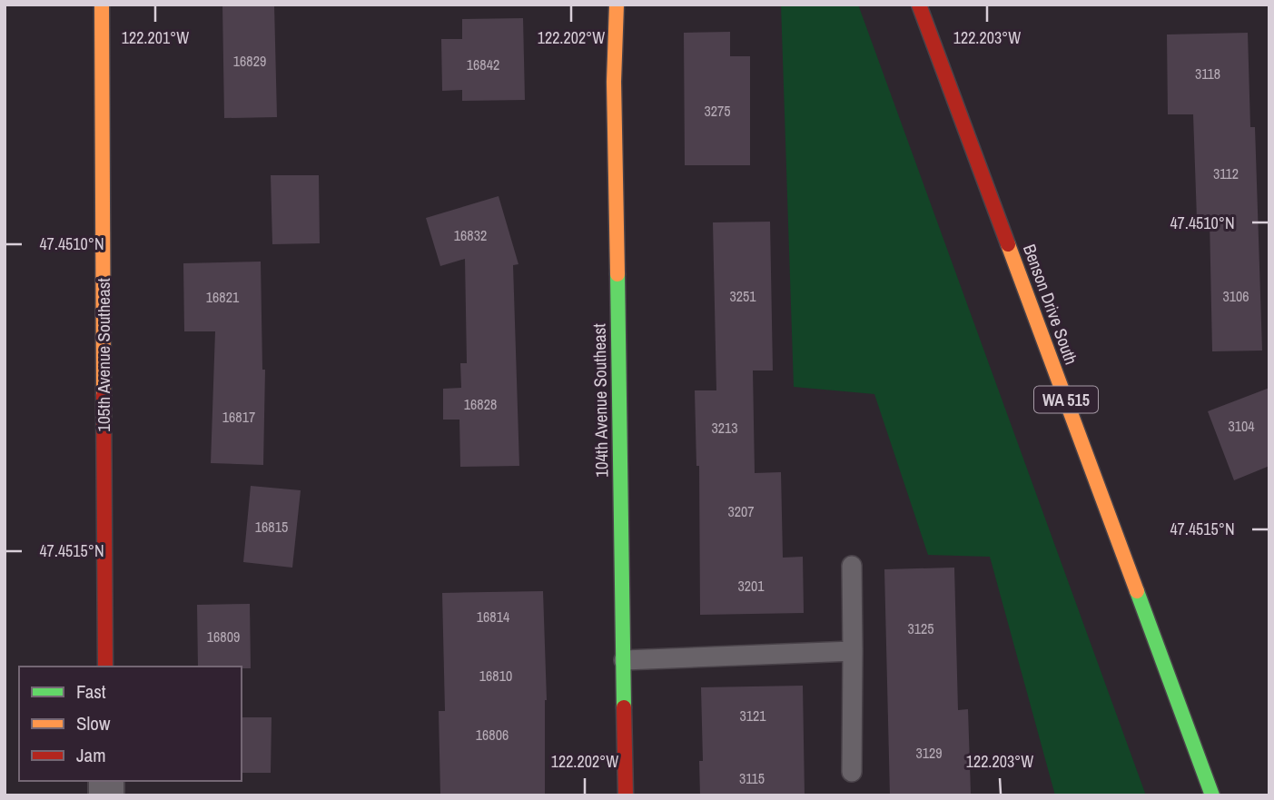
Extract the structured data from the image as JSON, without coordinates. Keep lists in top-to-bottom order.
{
  "streets": {
    "street": [
      "Benson Drive South",
      "105th Avenue Southeast",
      "WA 515",
      "104th Avenue Southeast"
    ]
  },
  "house_numbers": [
    "16829",
    "16842",
    "3118",
    "3275",
    "3112",
    "16832",
    "3251",
    "3106",
    "16821",
    "16828",
    "16817",
    "3104",
    "3213",
    "3207",
    "16815",
    "3201",
    "16814",
    "3125",
    "16809",
    "16810",
    "3121",
    "16806",
    "3129",
    "3115"
  ],
  "legend": ["Fast", "Slow", "Jam"],
  "coordinates": [
    "122.201°W",
    "122.202°W",
    "122.203°W",
    "47.4510°N",
    "47.4515°N"
  ]
}
